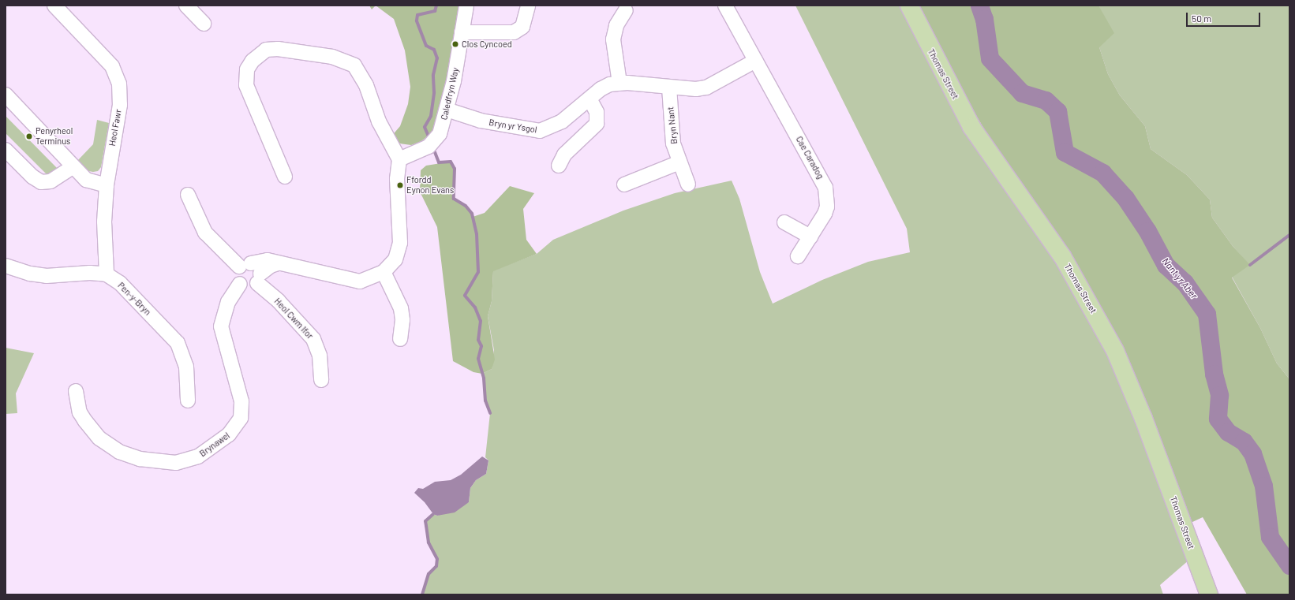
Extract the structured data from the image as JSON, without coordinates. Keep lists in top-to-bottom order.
{
  "streets": {
    "main road": ["Thomas Street"],
    "street": [
      "Caledfryn Way",
      "Bryn Nant",
      "Bryn yr Ysgol",
      "Heol Fawr",
      "Cae Caradog",
      "Pen-y-Bryn",
      "Heol Cwm Ifor",
      "Brynawel"
    ]
  },
  "crossings": [
    ["Caledfryn Way", "Bryn yr Ysgol"],
    ["Bryn Nant", "Bryn yr Ysgol"],
    ["Heol Fawr", "Pen-y-Bryn"],
    ["Heol Cwm Ifor", "Brynawel"]
  ],
  "water": ["Nant yr Aber"],
  "places": ["Clos Cyncoed", "Penyrheol Terminus", "Ffordd Eynon Evans"],
  "scale_bar": "50 m"
}
